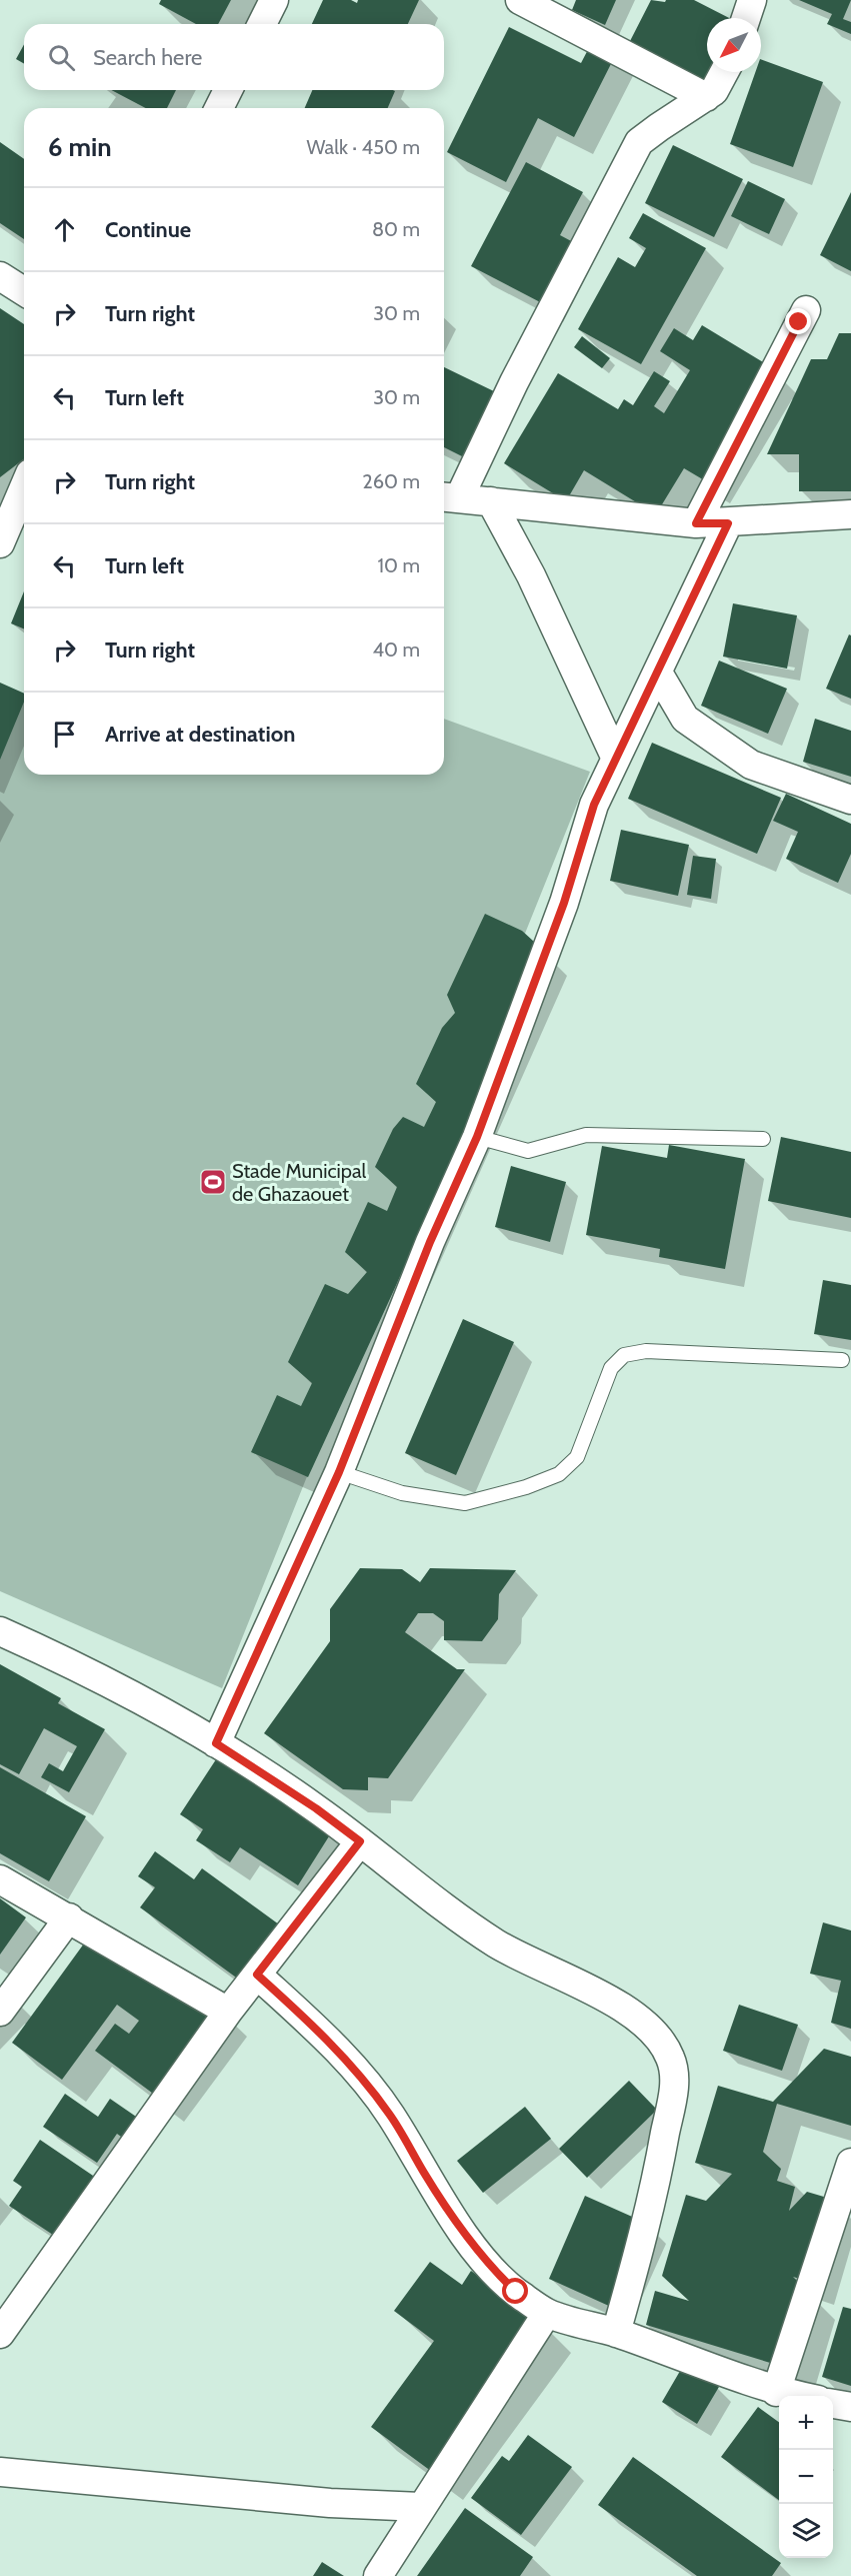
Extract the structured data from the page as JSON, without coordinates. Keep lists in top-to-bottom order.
{
  "places": {
    "sports": ["Stade Municipal de Ghazaouet"]
  },
  "north": "bottom left",
  "page": {
    "search": "Search here",
    "heading": ["6 min", "Walk · 450 m"],
    "list": [
      ["Continue", "80 m"],
      ["Turn right", "30 m"],
      ["Turn left", "30 m"],
      ["Turn right", "260 m"],
      ["Turn left", "10 m"],
      ["Turn right", "40 m"],
      "Arrive at destination"
    ],
    "map_buttons": ["+", "−"]
  }
}
